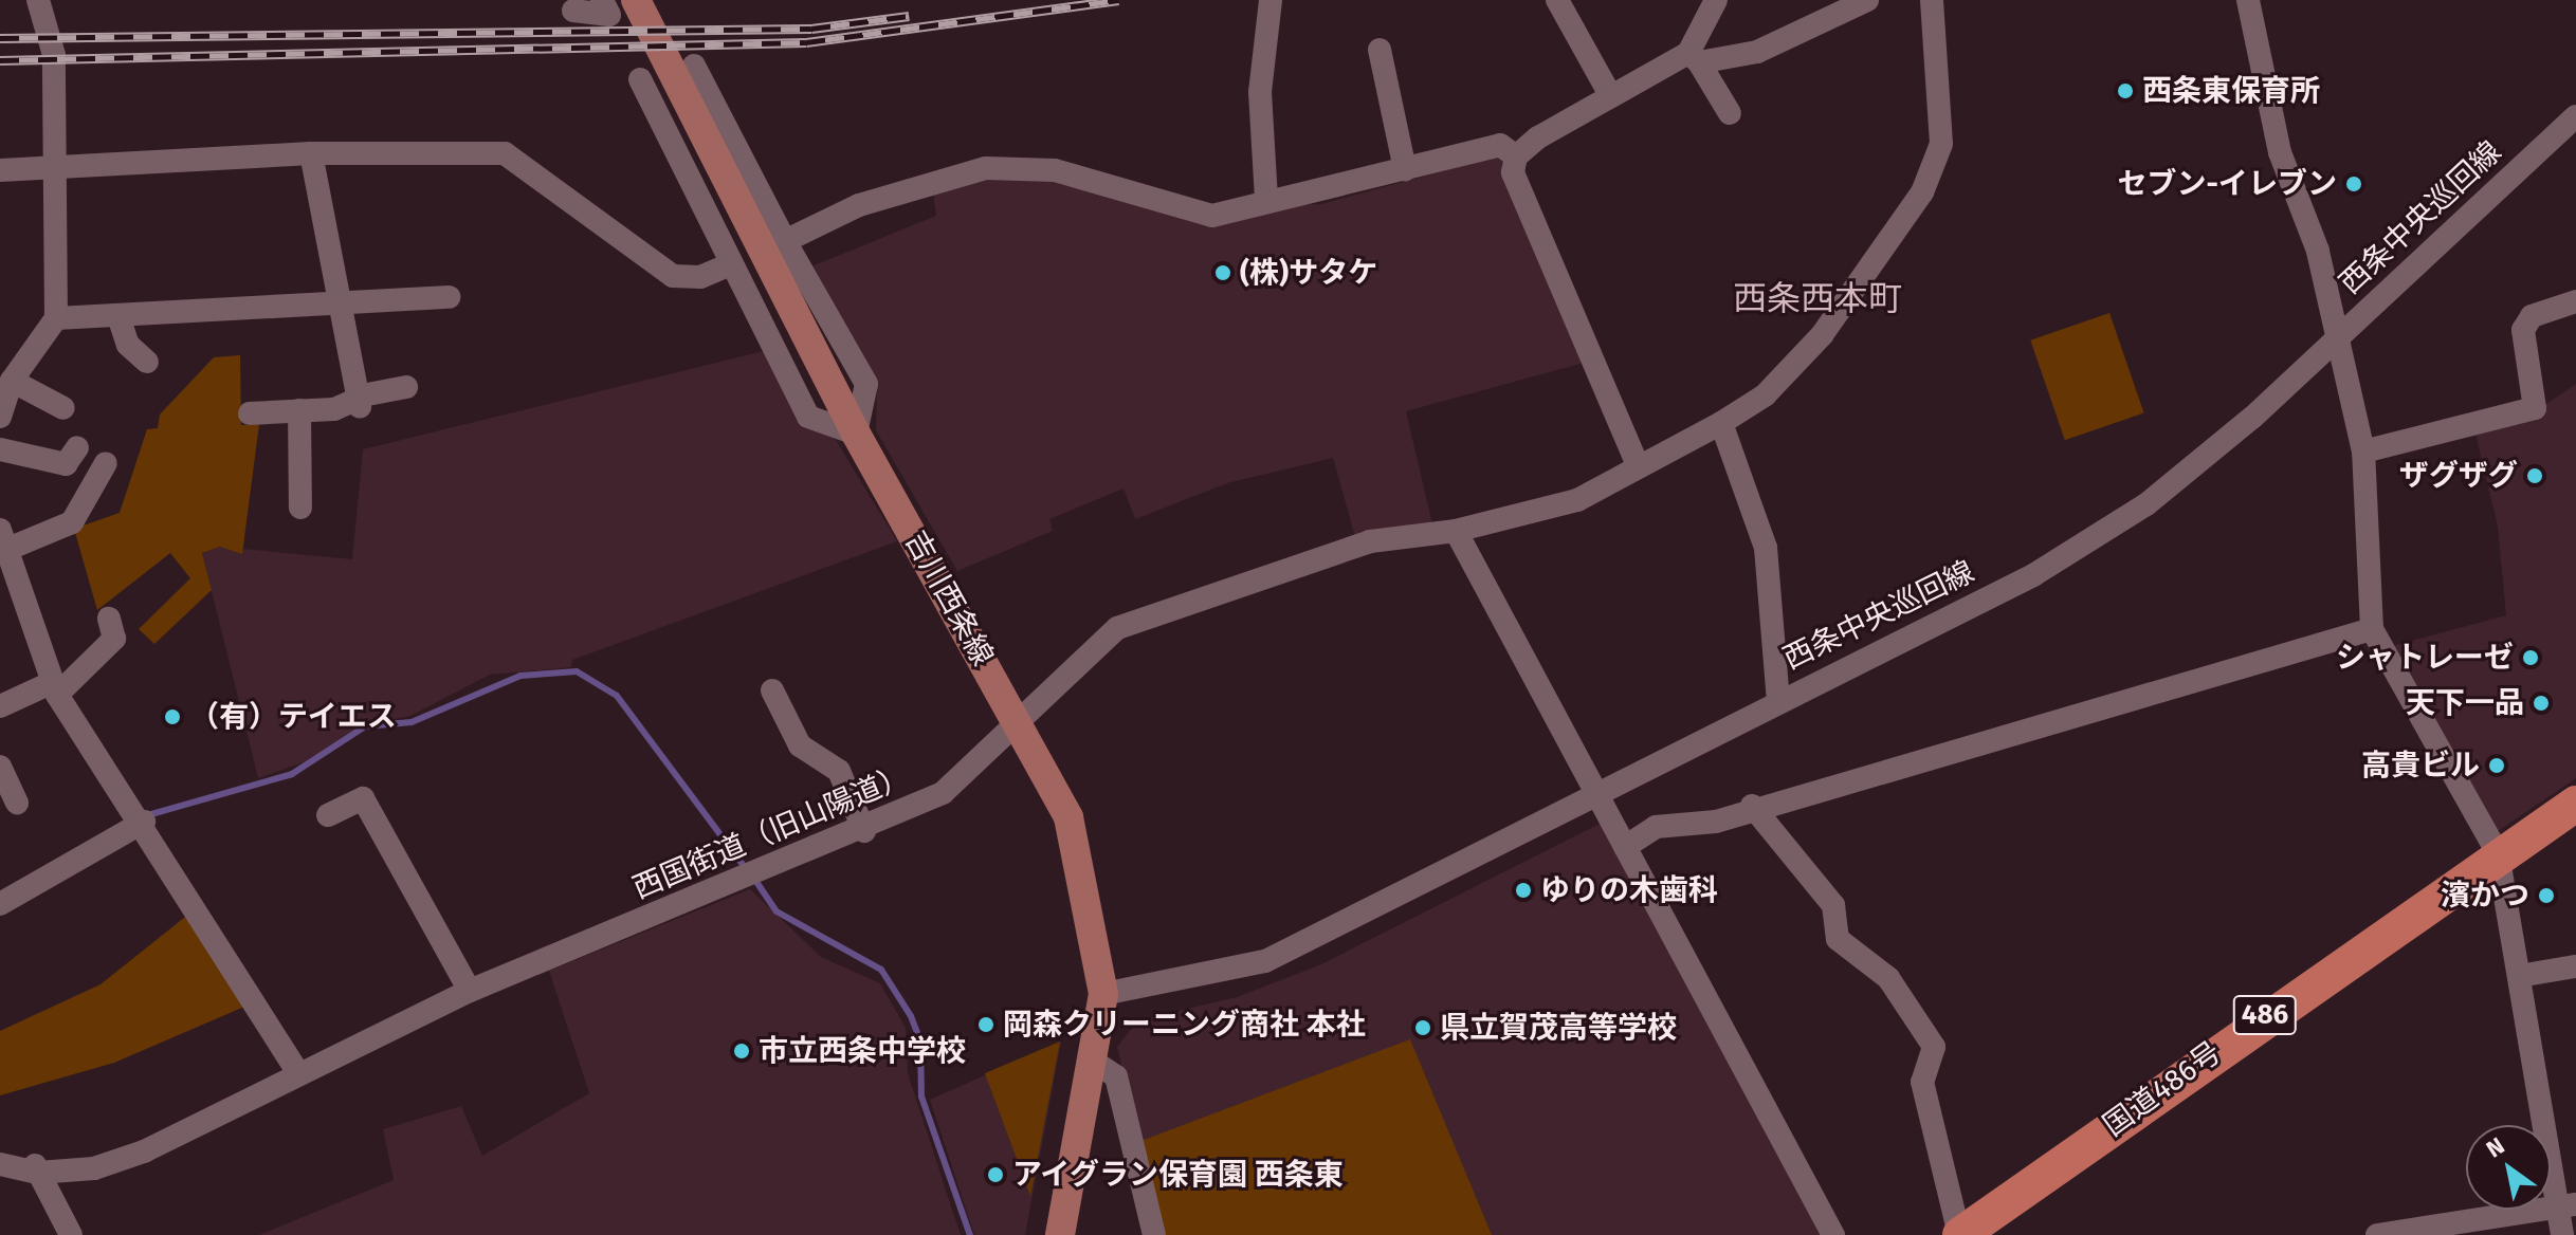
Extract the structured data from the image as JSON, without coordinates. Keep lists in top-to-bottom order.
{
  "streets": {
    "highway": ["486", "国道486号"],
    "main road": ["吉川西条線"],
    "street": ["西条中央巡回線", "西国街道（旧山陽道）"]
  },
  "crossings": [
    ["西条中央巡回線", "吉川西条線"],
    ["吉川西条線", "西国街道（旧山陽道）"]
  ],
  "districts": ["西条西本町"],
  "places": [
    "西条東保育所",
    "セブン-イレブン",
    "(株)サタケ",
    "ザグザグ",
    "シャトレーゼ",
    "天下一品",
    "（有）テイエス",
    "高貴ビル",
    "ゆりの木歯科",
    "濱かつ",
    "岡森クリーニング商社 本社",
    "県立賀茂高等学校",
    "市立西条中学校",
    "アイグラン保育園 西条東"
  ],
  "north": "top left"
}
